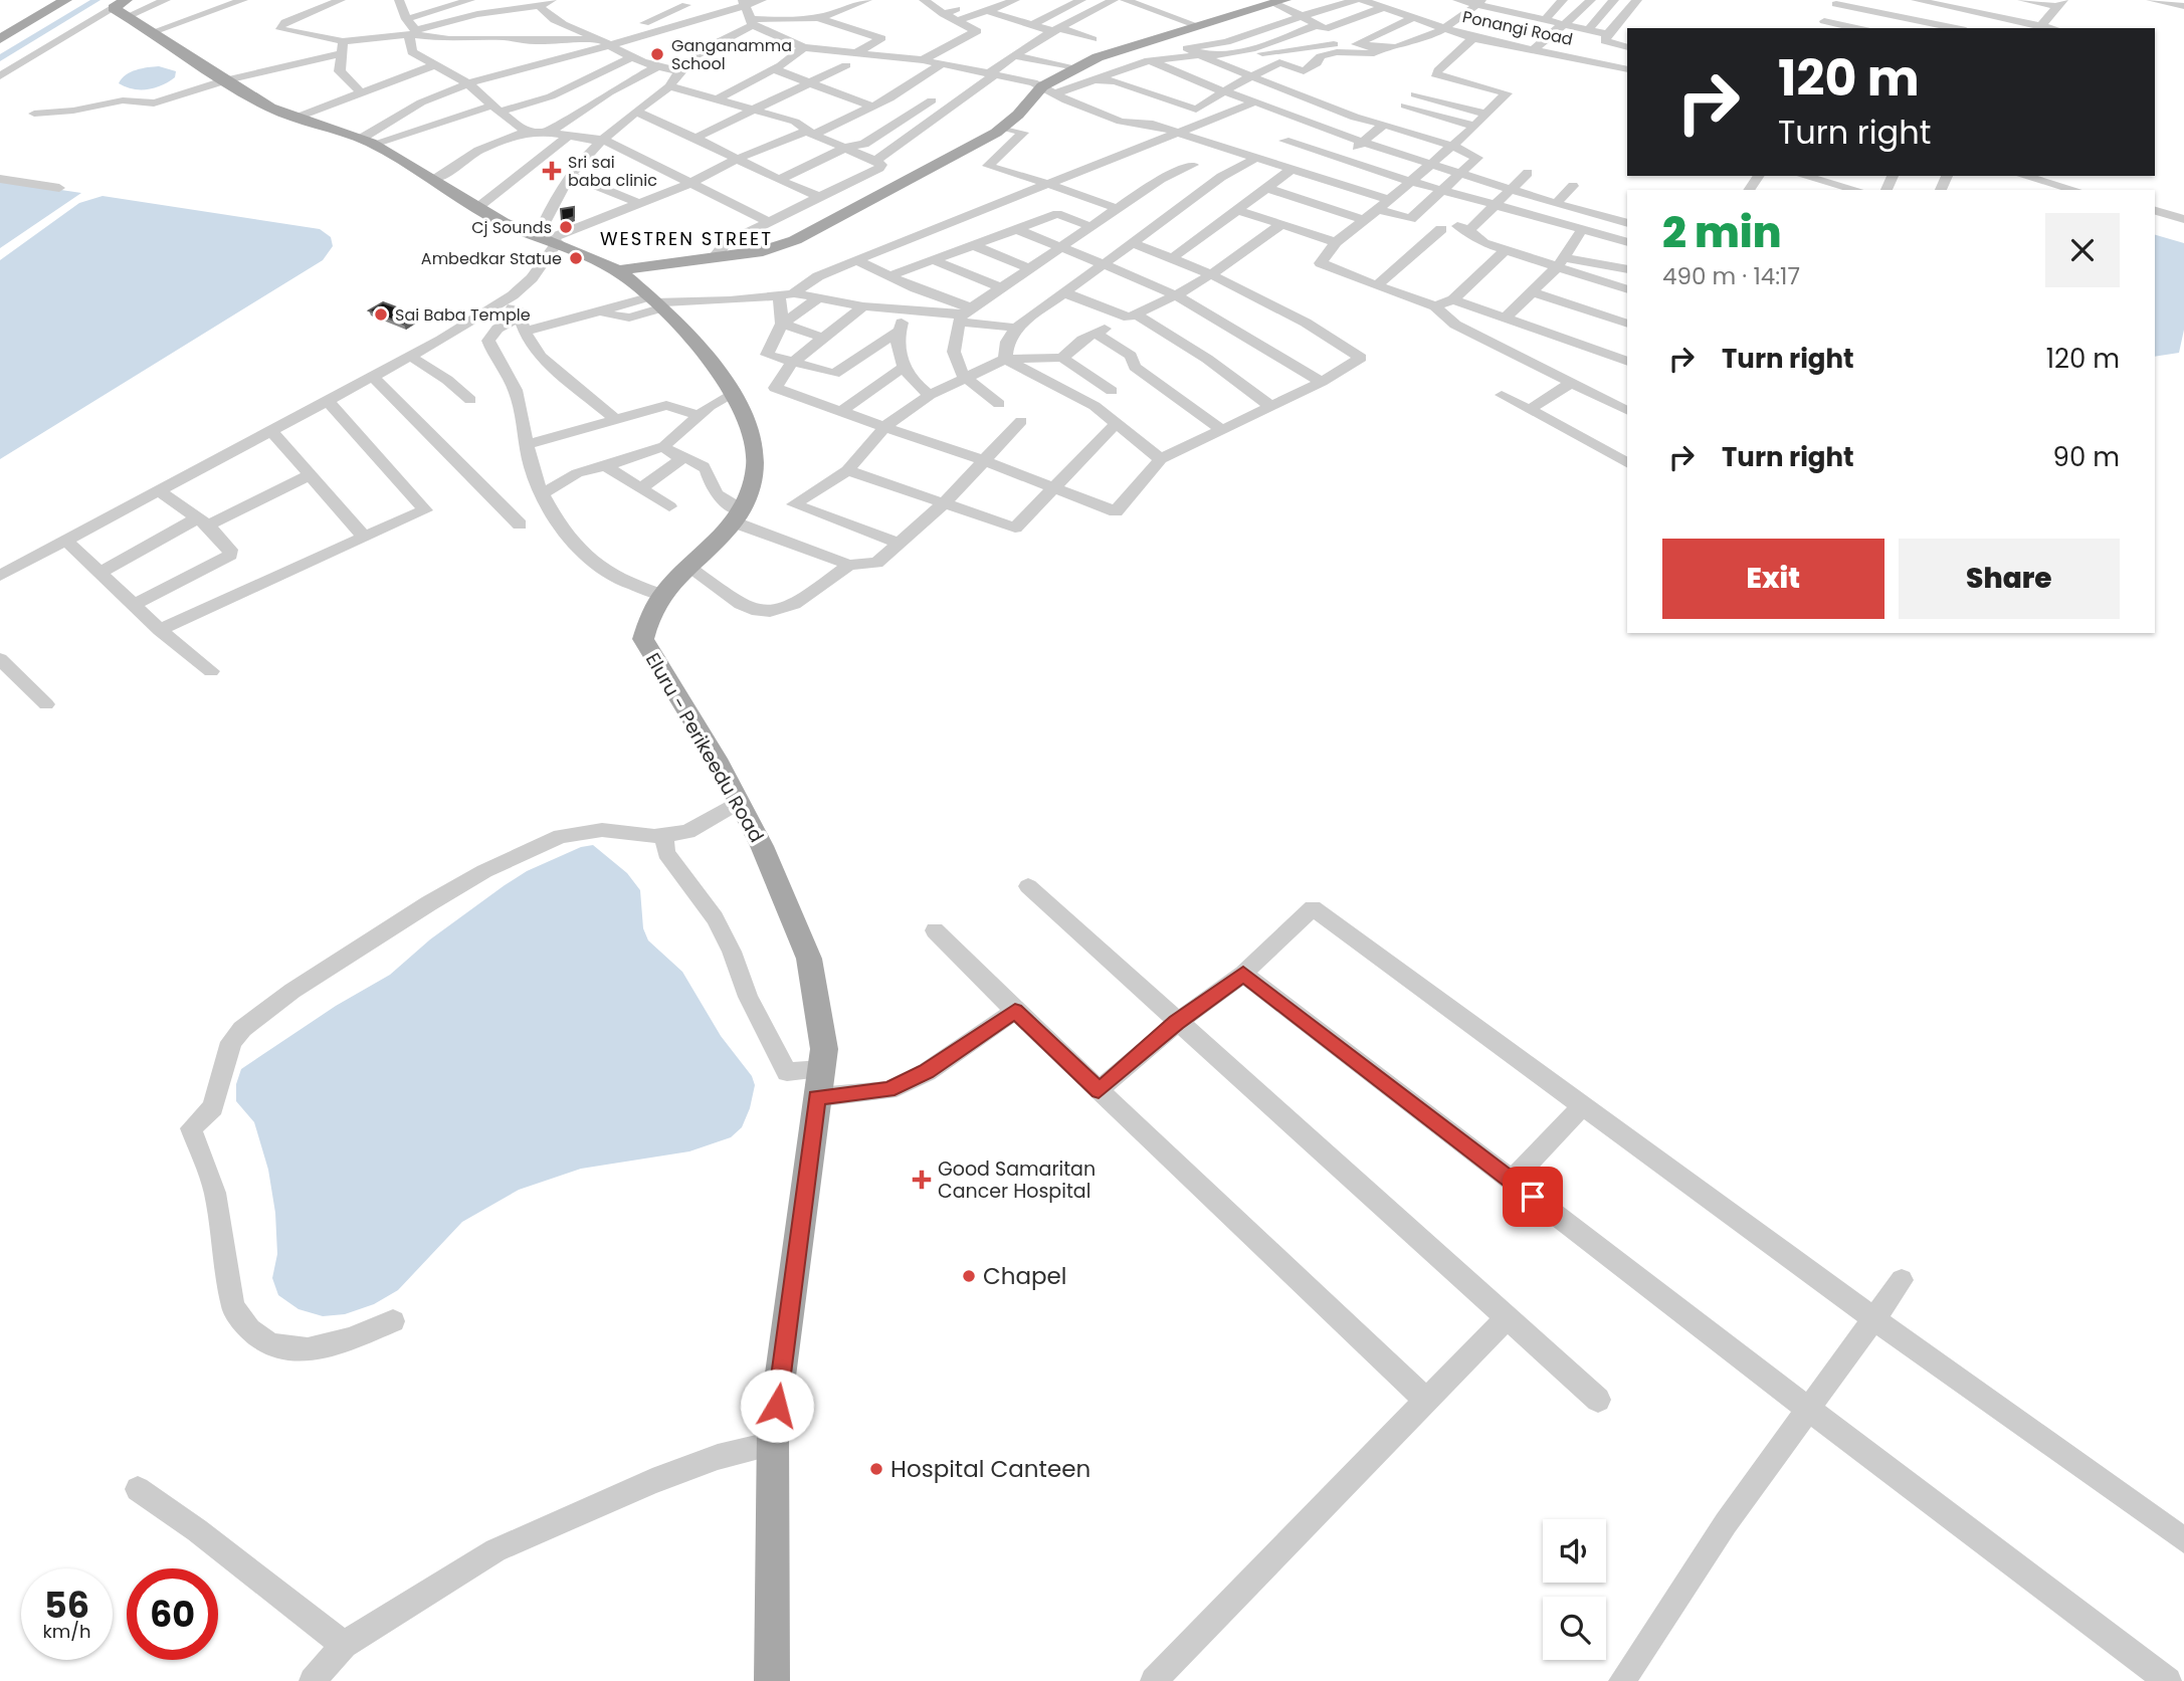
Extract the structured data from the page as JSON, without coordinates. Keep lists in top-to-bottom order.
{
  "streets": {
    "main road": ["Eluru - Perikeedu Road"],
    "street": ["Ponangi Road"]
  },
  "districts": ["WESTREN STREET"],
  "places": {
    "other": [
      "Ganganamma School",
      "Cj Sounds",
      "Ambedkar Statue",
      "Sai Baba Temple",
      "Chapel",
      "Hospital Canteen"
    ],
    "health": ["Sri sai baba clinic", "Good Samaritan Cancer Hospital"]
  },
  "page": {
    "turn": ["120 m", "Turn right"],
    "heading": ["2 min", "490 m · 14:17"],
    "list": [
      {
        "name": "Turn right",
        "value": "120 m"
      },
      {
        "name": "Turn right",
        "value": "90 m"
      }
    ],
    "buttons": ["Exit", "Share"],
    "speed": "56 km/h",
    "limit": "60"
  }
}
